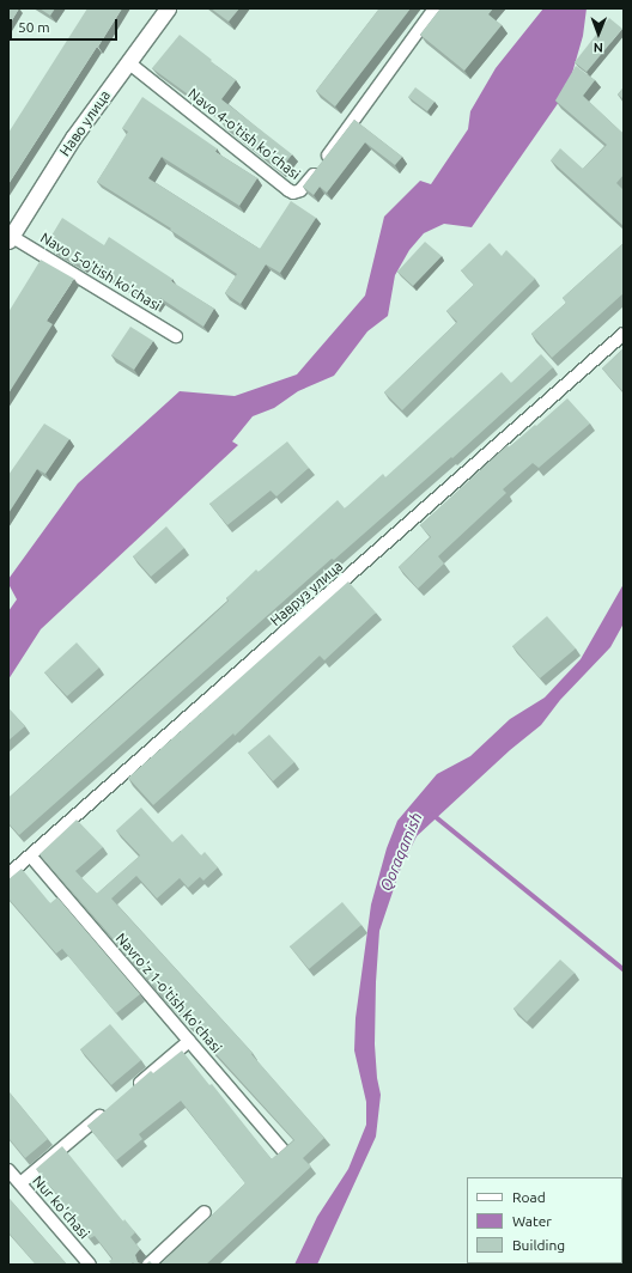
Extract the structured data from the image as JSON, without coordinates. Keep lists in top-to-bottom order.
{
  "streets": {
    "street": [
      "Наво улица",
      "Navo 4-o'tish ko'chasi",
      "Navo 5-o'tish ko'chasi",
      "Навруз улица",
      "Navro'z 1-o'tish ko'chasi",
      "Nur ko'chasi"
    ]
  },
  "crossings": [
    ["Наво улица", "Navo 4-o'tish ko'chasi"],
    ["Наво улица", "Navo 5-o'tish ko'chasi"],
    ["Навруз улица", "Navro'z 1-o'tish ko'chasi"]
  ],
  "water": ["Qoraqamish"],
  "legend": ["Road", "Water", "Building"],
  "scale_bar": "50 m",
  "north": "bottom"
}
